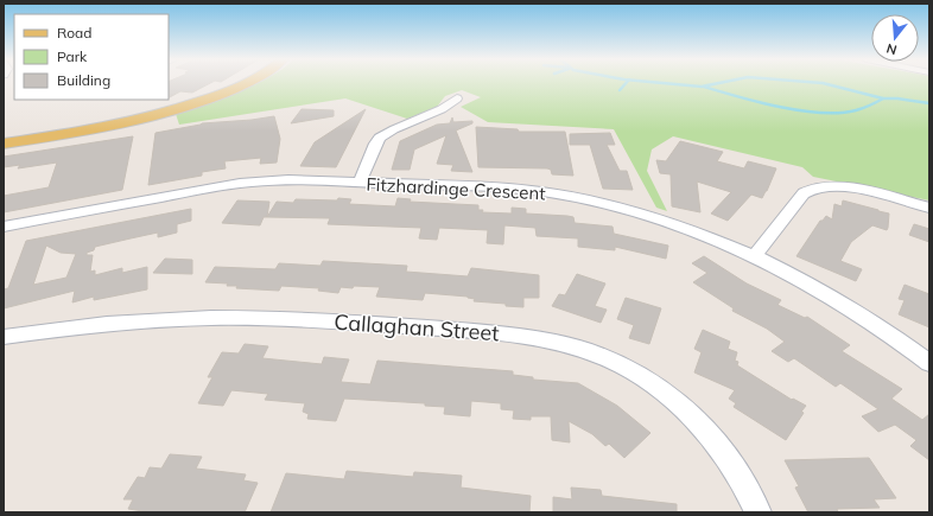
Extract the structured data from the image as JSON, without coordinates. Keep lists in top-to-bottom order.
{
  "streets": {
    "street": ["Fitzhardinge Crescent", "Callaghan Street"]
  },
  "legend": ["Road", "Park", "Building"],
  "north": "bottom"
}
